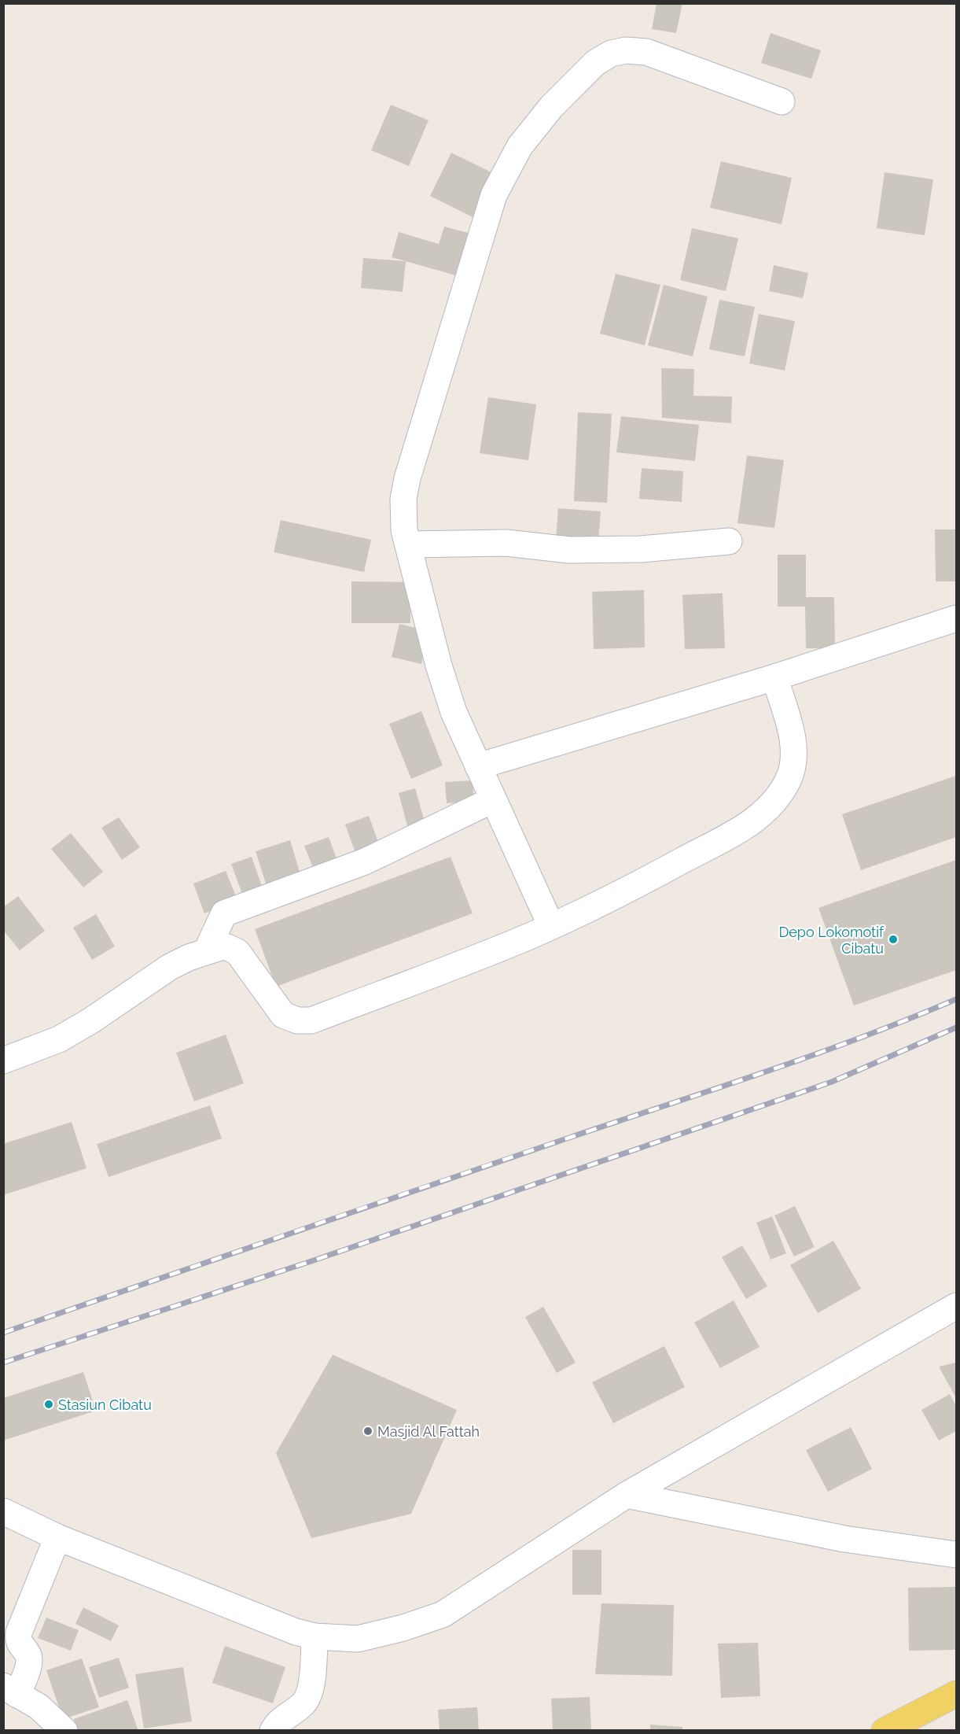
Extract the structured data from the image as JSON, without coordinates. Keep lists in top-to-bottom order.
{
  "places": ["Depo Lokomotif Cibatu", "Stasiun Cibatu", "Masjid Al Fattah"]
}
